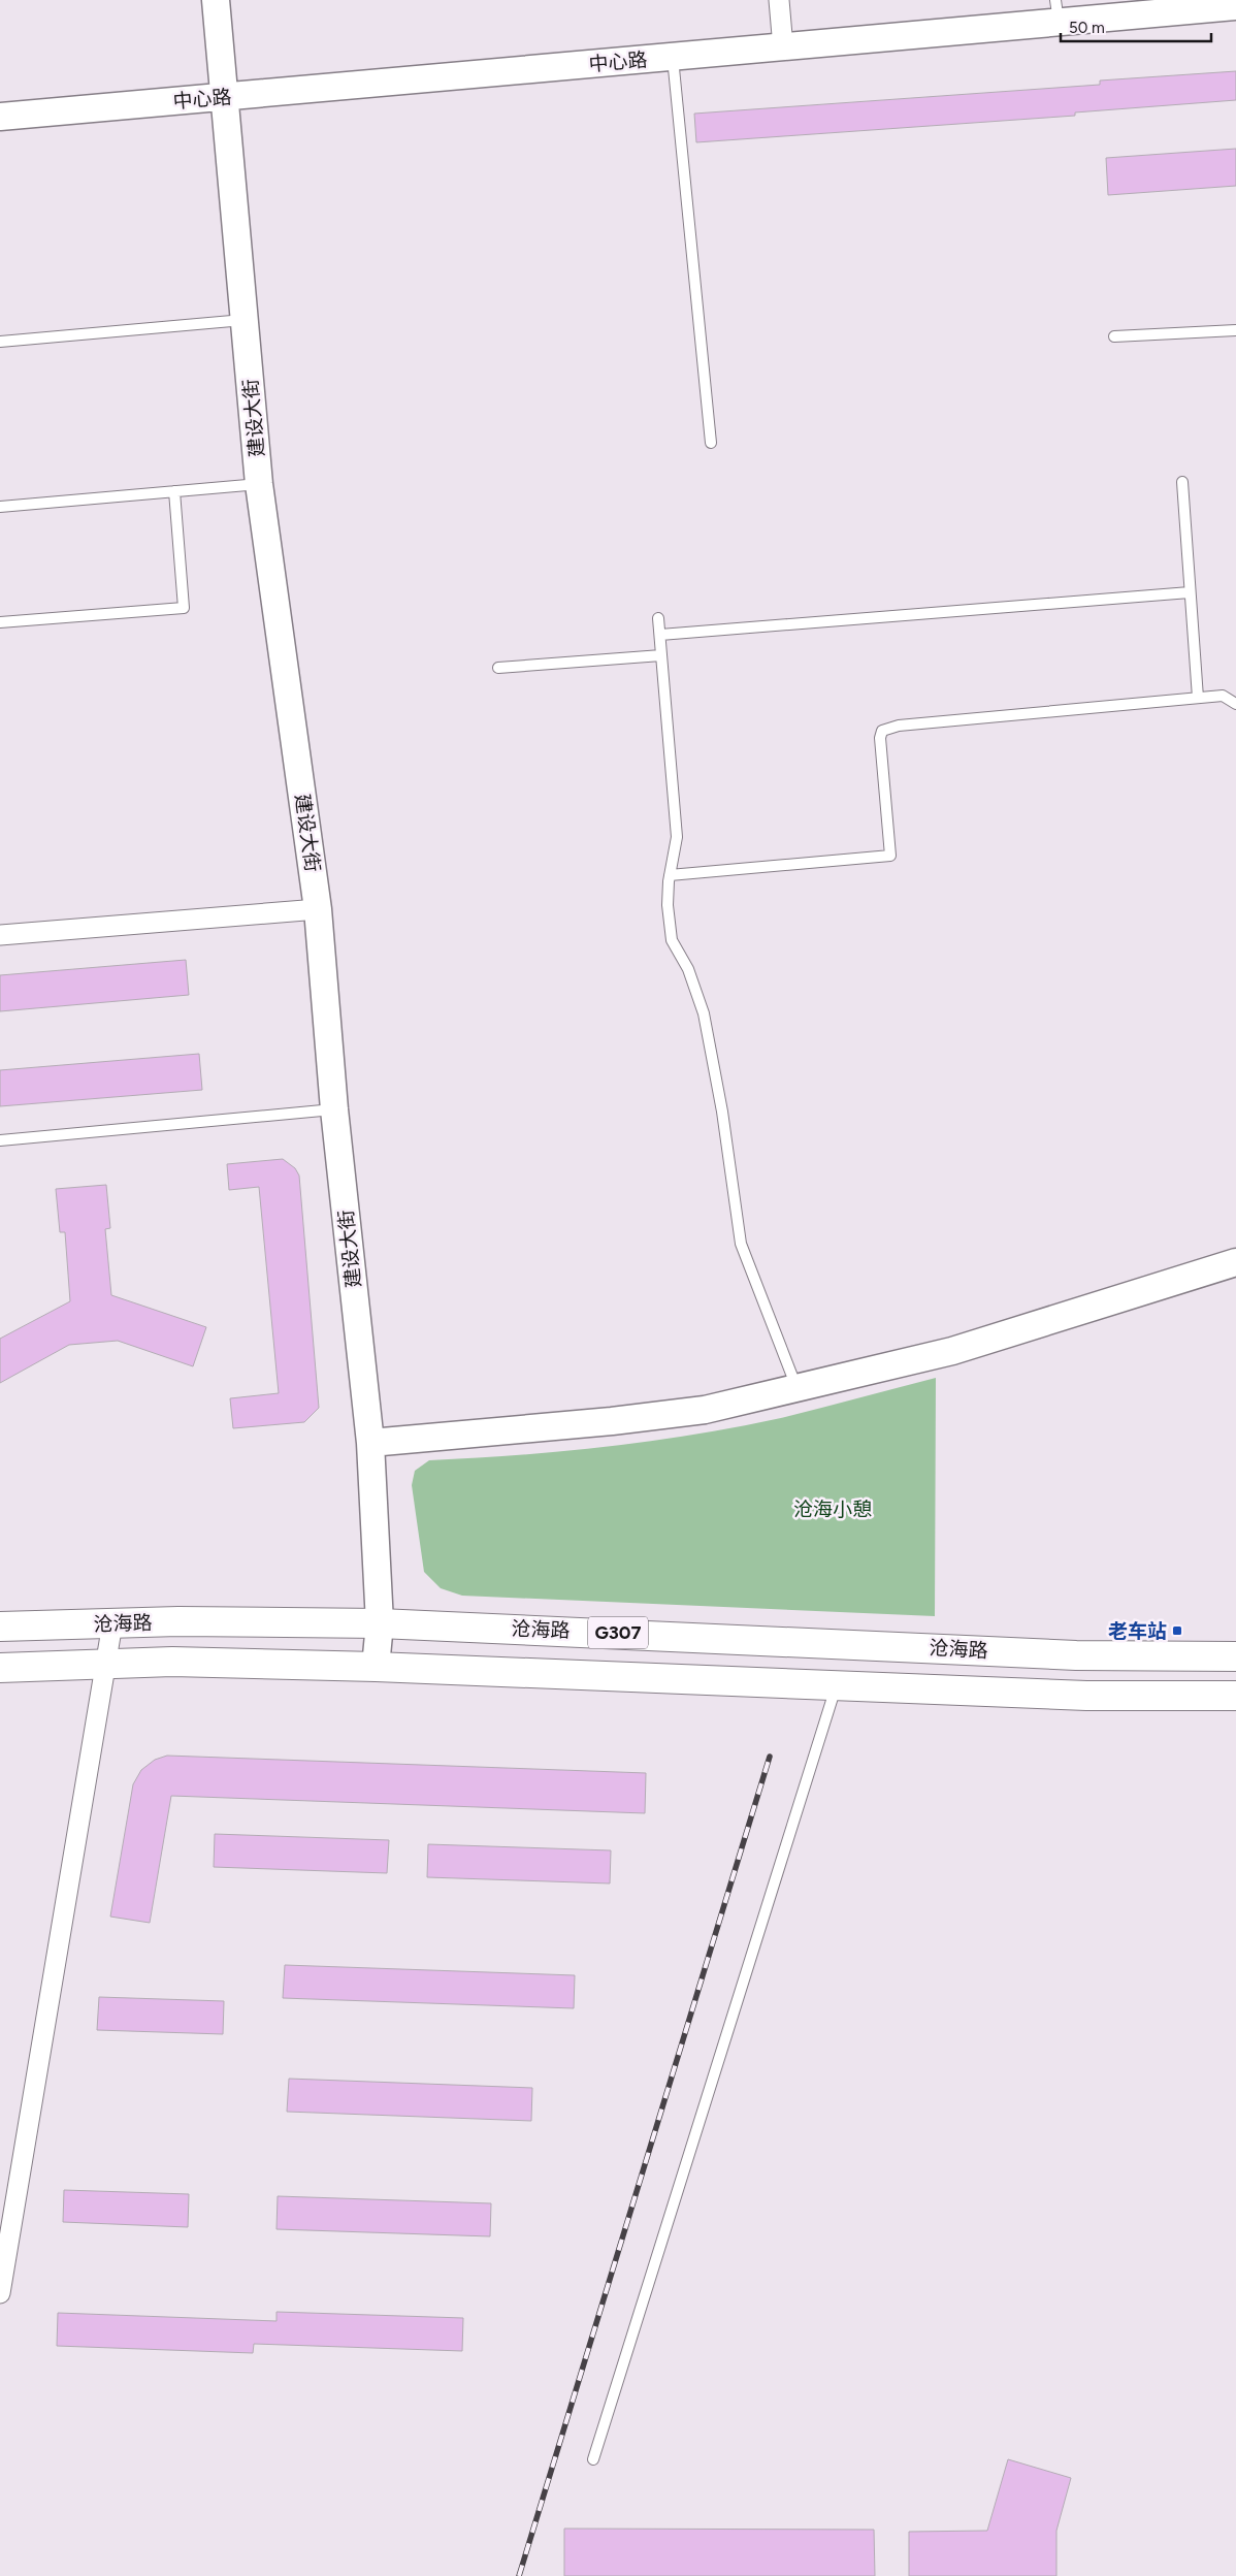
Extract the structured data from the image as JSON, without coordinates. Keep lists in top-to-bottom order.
{
  "streets": {
    "main road": ["沧海路", "G307"],
    "street": ["中心路", "建设大街"]
  },
  "crossings": [
    ["中心路", "建设大街"],
    ["建设大街", "沧海路"]
  ],
  "parks": ["沧海小憩"],
  "places": {
    "transit": ["老车站"]
  },
  "scale_bar": "50 m"
}
